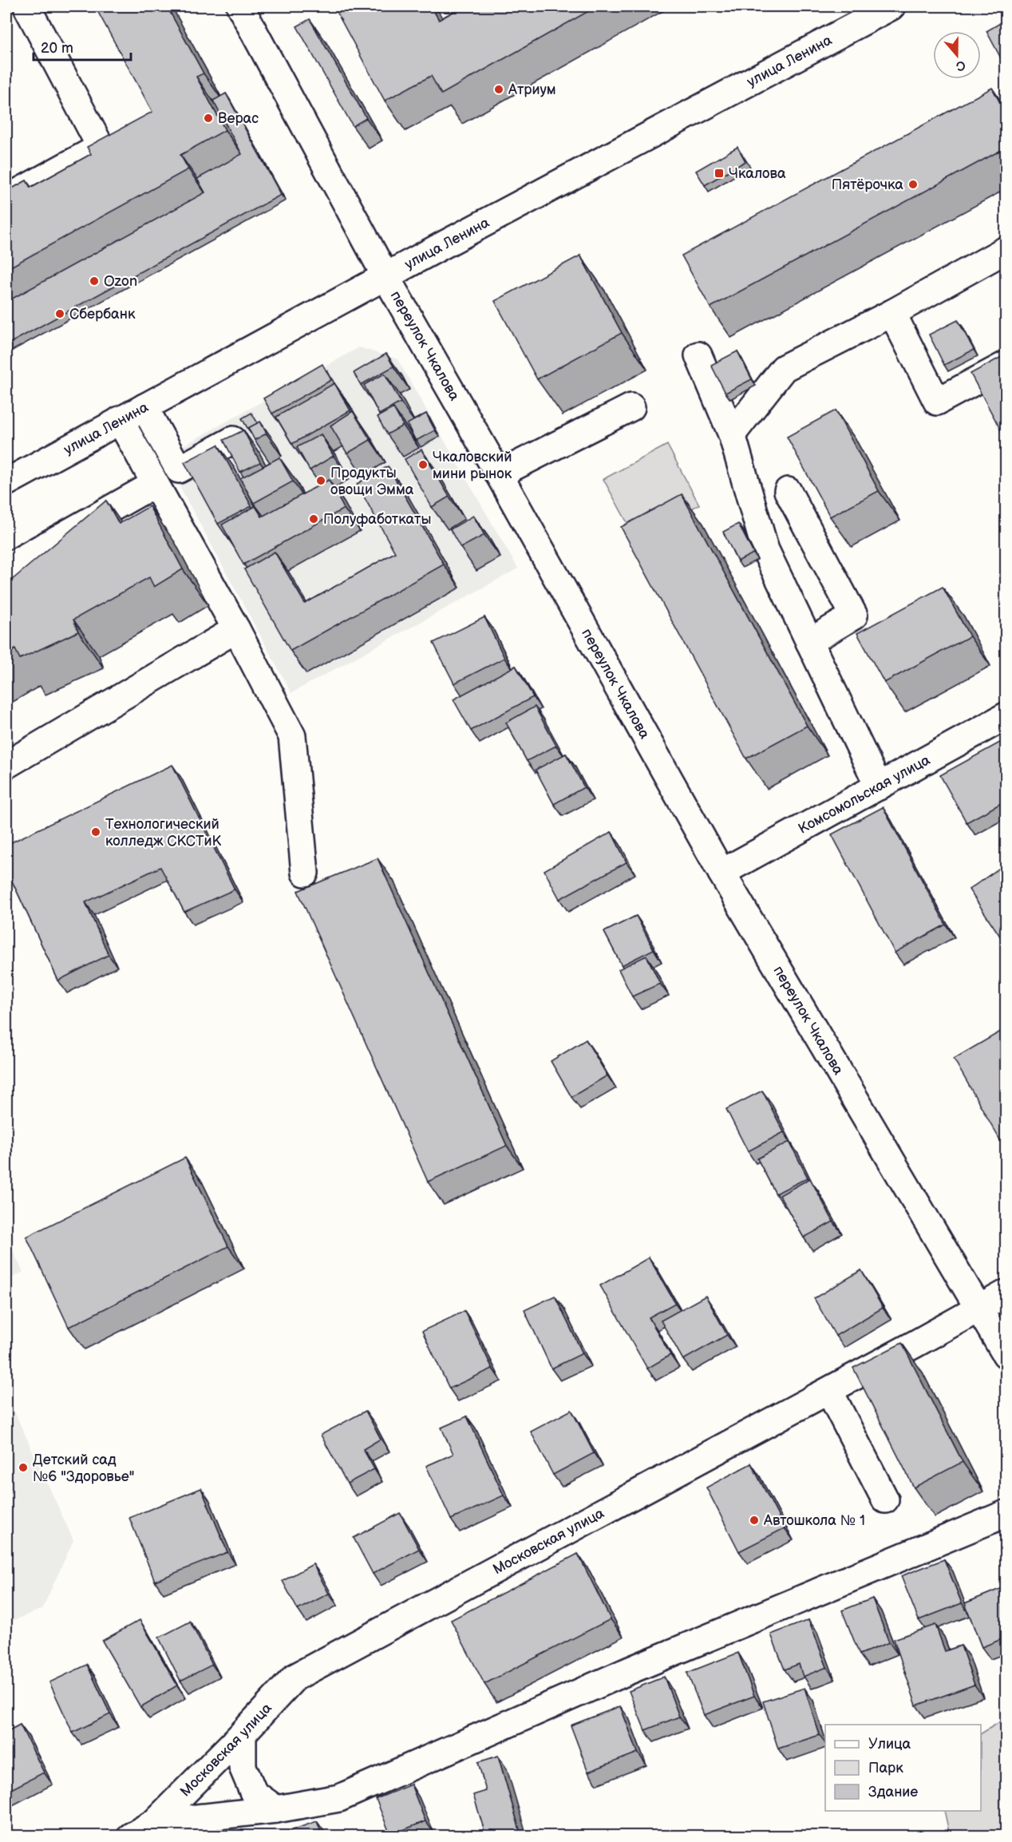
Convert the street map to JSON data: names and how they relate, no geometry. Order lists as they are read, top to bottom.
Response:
{
  "streets": {
    "street": [
      "улица Ленина",
      "переулок Чкалова",
      "Комсомольская улица",
      "Московская улица"
    ]
  },
  "crossings": [
    ["улица Ленина", "переулок Чкалова"],
    ["переулок Чкалова", "Комсомольская улица"],
    ["переулок Чкалова", "Московская улица"]
  ],
  "places": {
    "other": [
      "Атриум",
      "Верас",
      "Пятёрочка",
      "Ozon",
      "Сбербанк",
      "Чкаловский мини рынок",
      "Продукты овощи Эмма",
      "Полуфаботкаты",
      "Технологический колледж СКСТиК",
      "Детский сад №6 \"Здоровье\"",
      "Автошкола № 1"
    ],
    "transit": ["Чкалова"]
  },
  "legend": ["Улица", "Парк", "Здание"],
  "scale_bar": "20 m",
  "north": "bottom"
}
